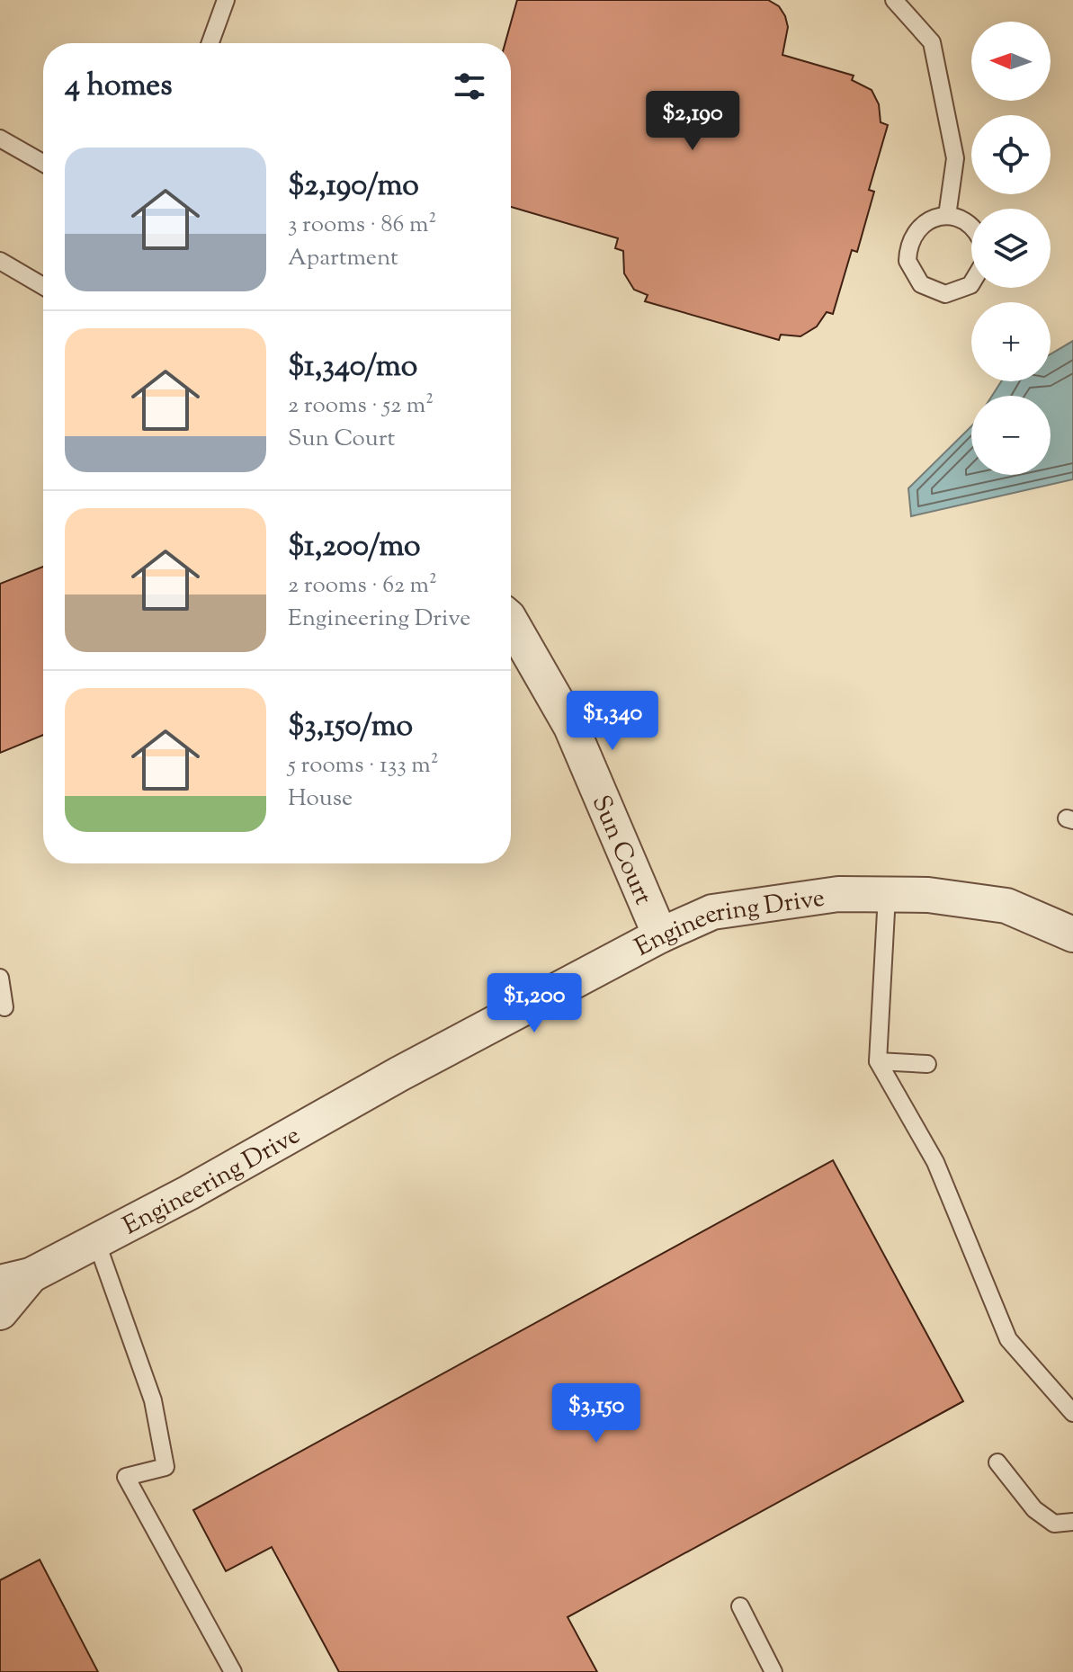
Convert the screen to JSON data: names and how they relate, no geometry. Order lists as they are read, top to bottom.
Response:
{
  "streets": {
    "street": ["Sun Court", "Engineering Drive"]
  },
  "crossings": [
    ["Sun Court", "Engineering Drive"]
  ],
  "north": "left",
  "page": {
    "map_buttons": ["+", "−"],
    "heading": "4 homes",
    "price": [
      "$2,190",
      "$1,340",
      "$1,200",
      "$3,150"
    ],
    "list": [
      {
        "name": "$2,190/mo",
        "note": "3 rooms · 86 m² · Apartment"
      },
      {
        "name": "$1,340/mo",
        "note": "2 rooms · 52 m² · Sun Court"
      },
      {
        "name": "$1,200/mo",
        "note": "2 rooms · 62 m² · Engineering Drive"
      },
      {
        "name": "$3,150/mo",
        "note": "5 rooms · 133 m² · House"
      }
    ]
  }
}
